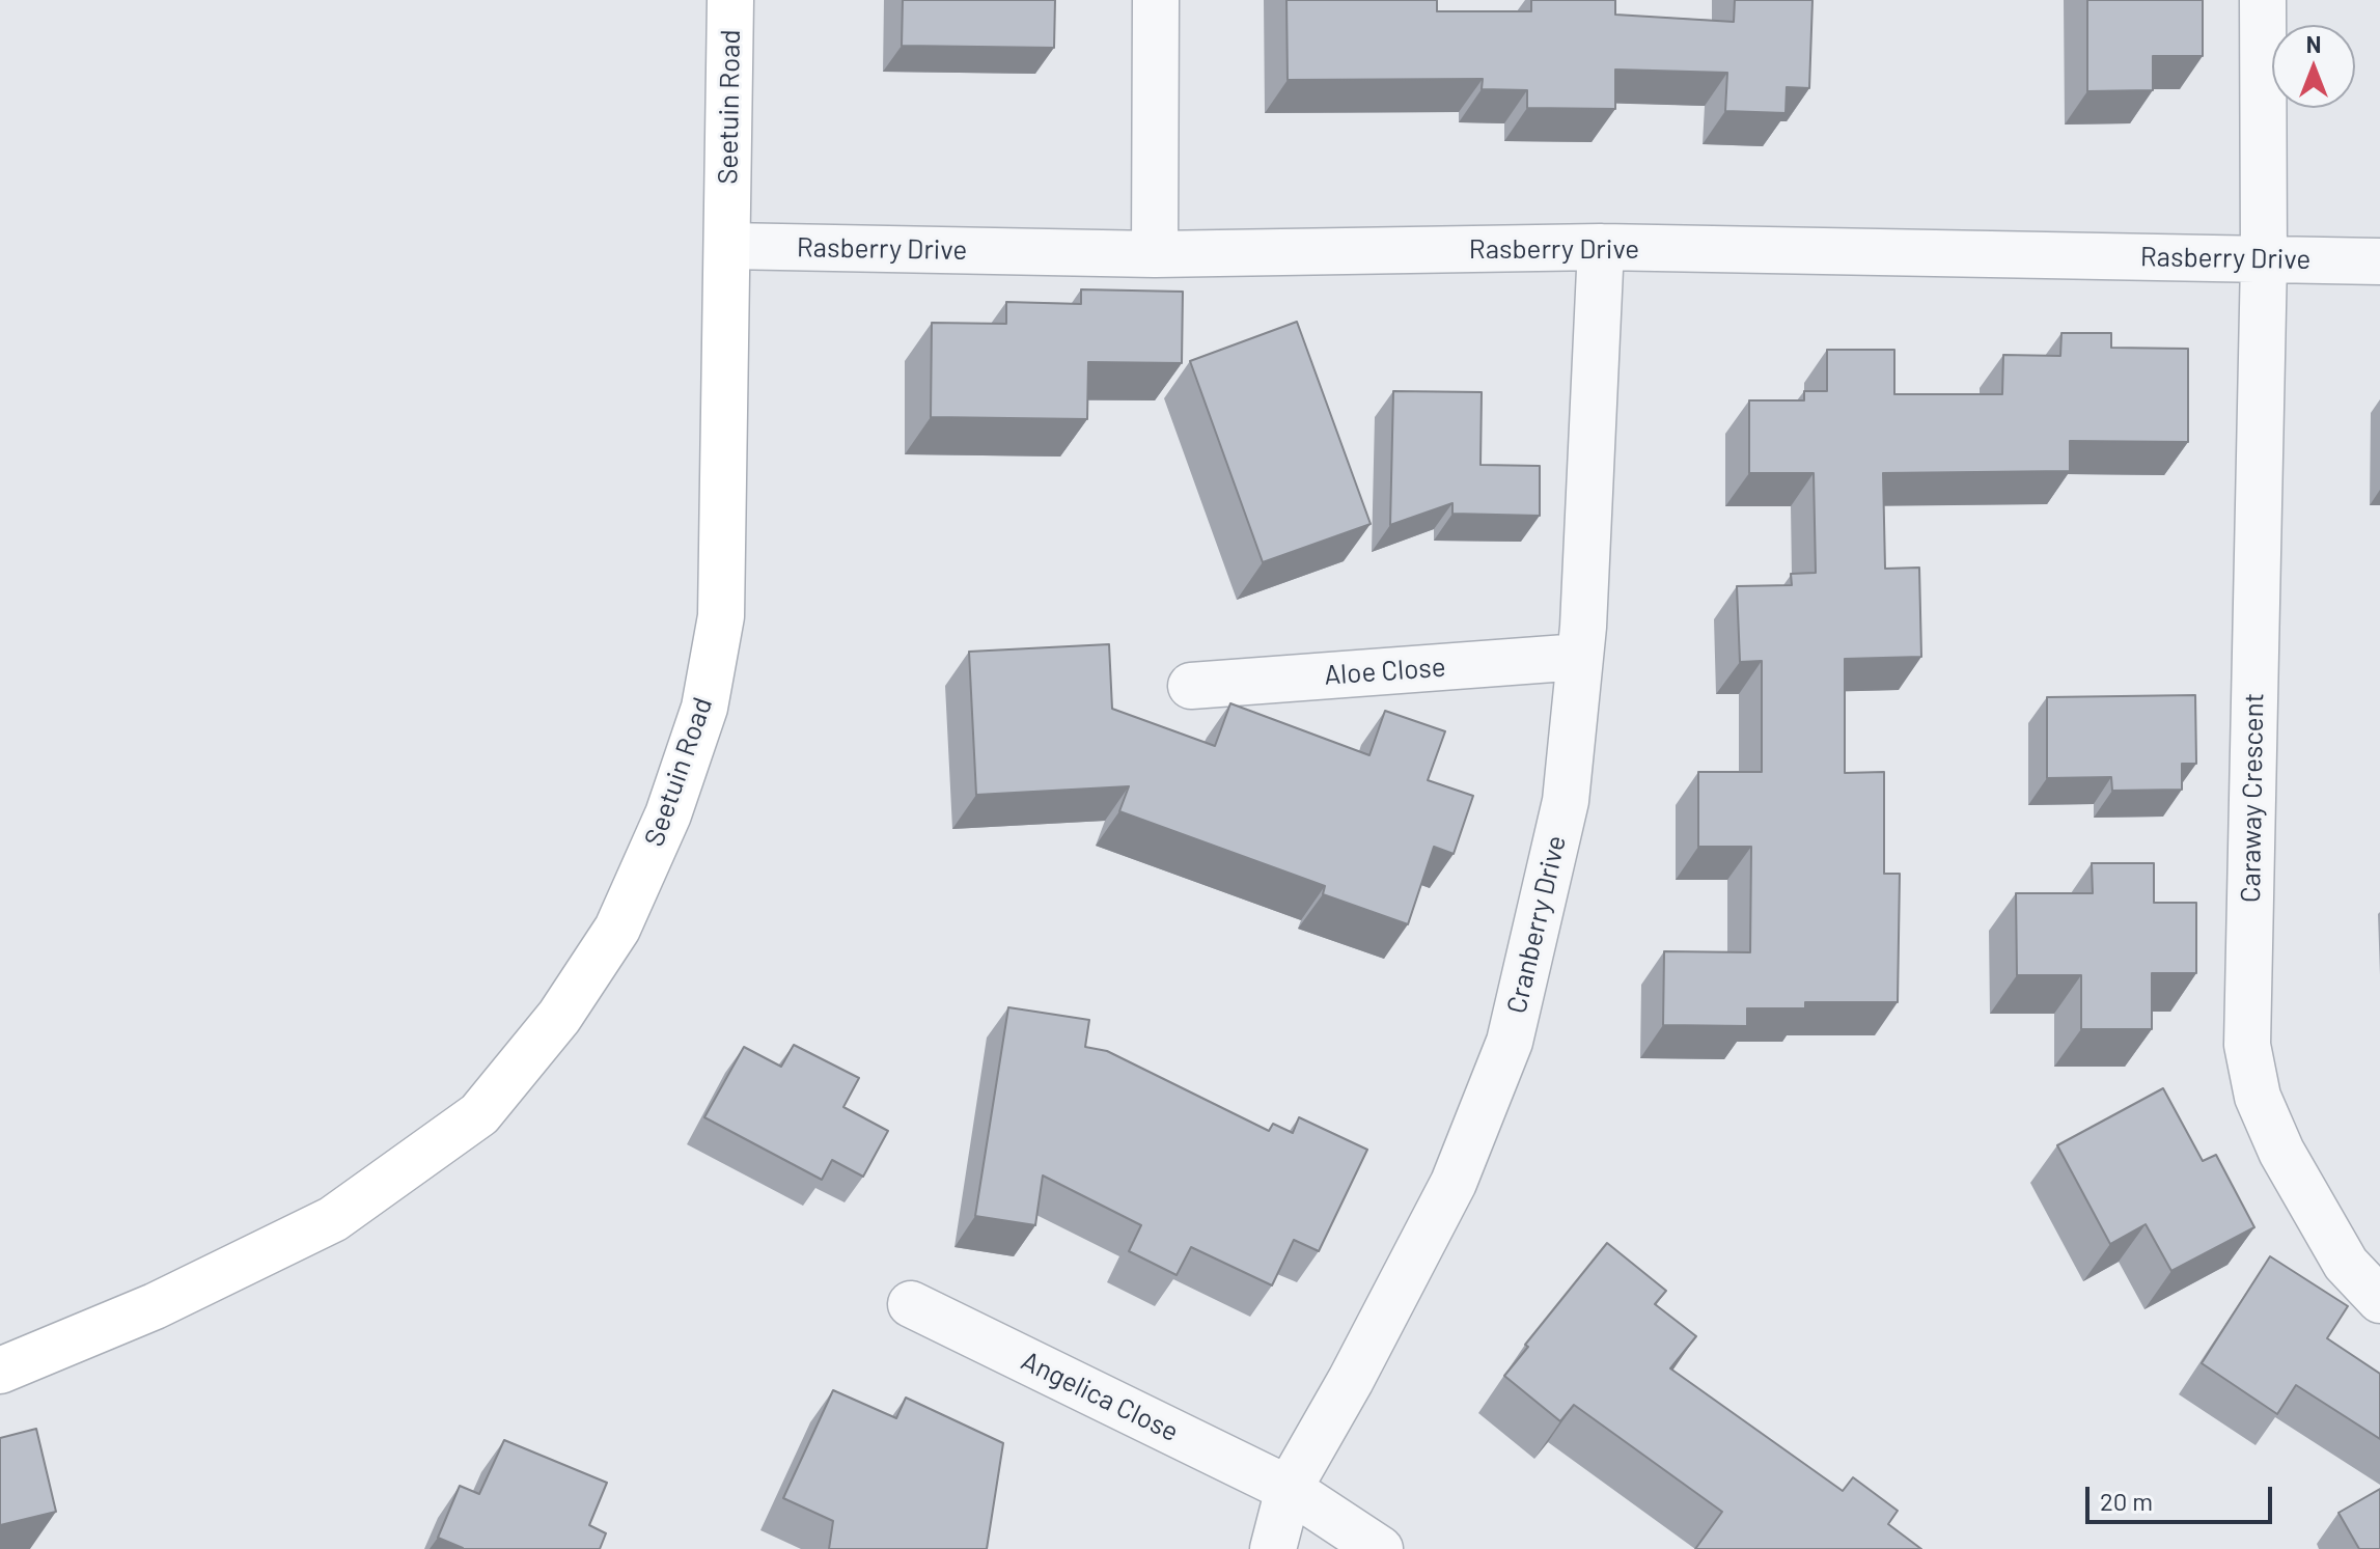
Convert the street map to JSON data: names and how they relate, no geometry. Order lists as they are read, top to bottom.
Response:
{
  "streets": {
    "street": [
      "Seetuin Road",
      "Rasberry Drive",
      "Aloe Close",
      "Caraway Crescent",
      "Cranberry Drive",
      "Angelica Close"
    ]
  },
  "crossings": [
    ["Seetuin Road", "Rasberry Drive"],
    ["Rasberry Drive", "Caraway Crescent"],
    ["Rasberry Drive", "Cranberry Drive"],
    ["Aloe Close", "Cranberry Drive"],
    ["Cranberry Drive", "Angelica Close"]
  ],
  "scale_bar": "20 m",
  "north": "top"
}
